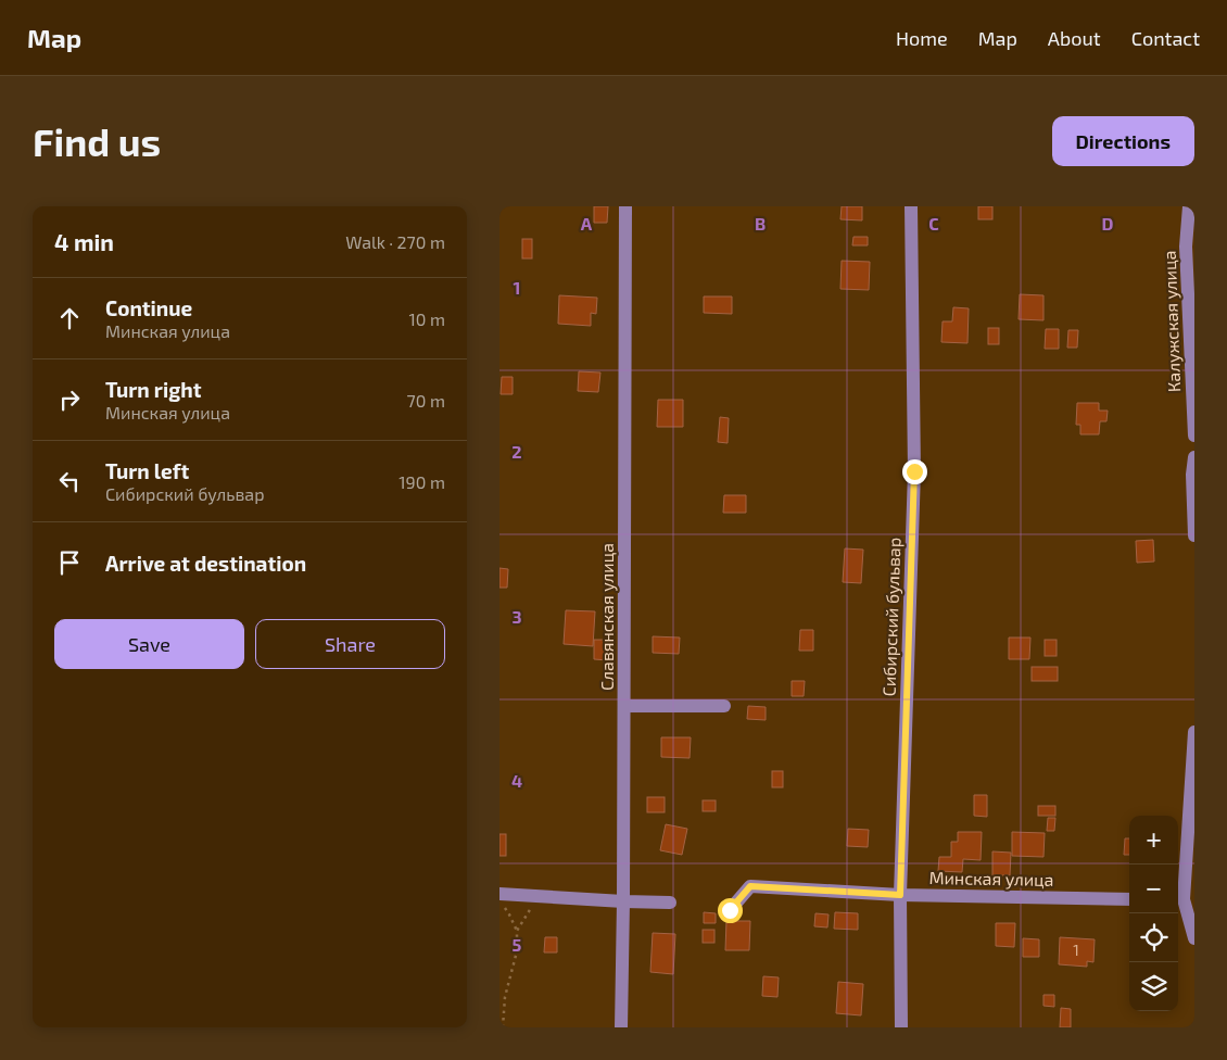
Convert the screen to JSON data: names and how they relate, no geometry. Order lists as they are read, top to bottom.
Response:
{
  "streets": {
    "street": [
      "Калужская улица",
      "Славянская улица",
      "Сибирский бульвар",
      "Минская улица"
    ]
  },
  "crossings": [
    ["Сибирский бульвар", "Минская улица"]
  ],
  "house_numbers": ["1"],
  "page": {
    "header": "Map",
    "nav": [
      "Home",
      "Map",
      "About",
      "Contact"
    ],
    "buttons": [
      "Directions",
      ["Save", "Share"]
    ],
    "title": "Find us",
    "heading": ["4 min", "Walk · 270 m"],
    "list": [
      ["Continue", "Минская улица", "10 m"],
      ["Turn right", "Минская улица", "70 m"],
      ["Turn left", "Сибирский бульвар", "190 m"],
      "Arrive at destination"
    ],
    "map_buttons": ["+", "−"]
  },
  "grid": {
    "columns": [
      "A",
      "B",
      "C",
      "D"
    ],
    "rows": [
      "1",
      "2",
      "3",
      "4",
      "5"
    ]
  }
}
